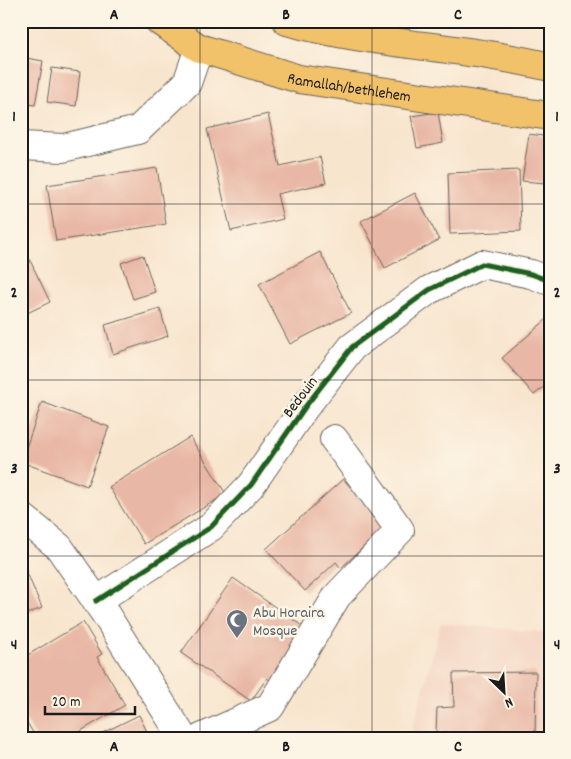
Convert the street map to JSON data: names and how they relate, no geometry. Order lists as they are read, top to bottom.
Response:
{
  "streets": {
    "main road": ["Ramallah/bethlehem"],
    "street": ["Bedouin"]
  },
  "places": {
    "mosque": ["Abu Horaira Mosque"]
  },
  "scale_bar": "20 m",
  "north": "bottom right",
  "grid": {
    "columns": ["A", "B", "C"],
    "rows": [
      "1",
      "2",
      "3",
      "4"
    ]
  }
}
